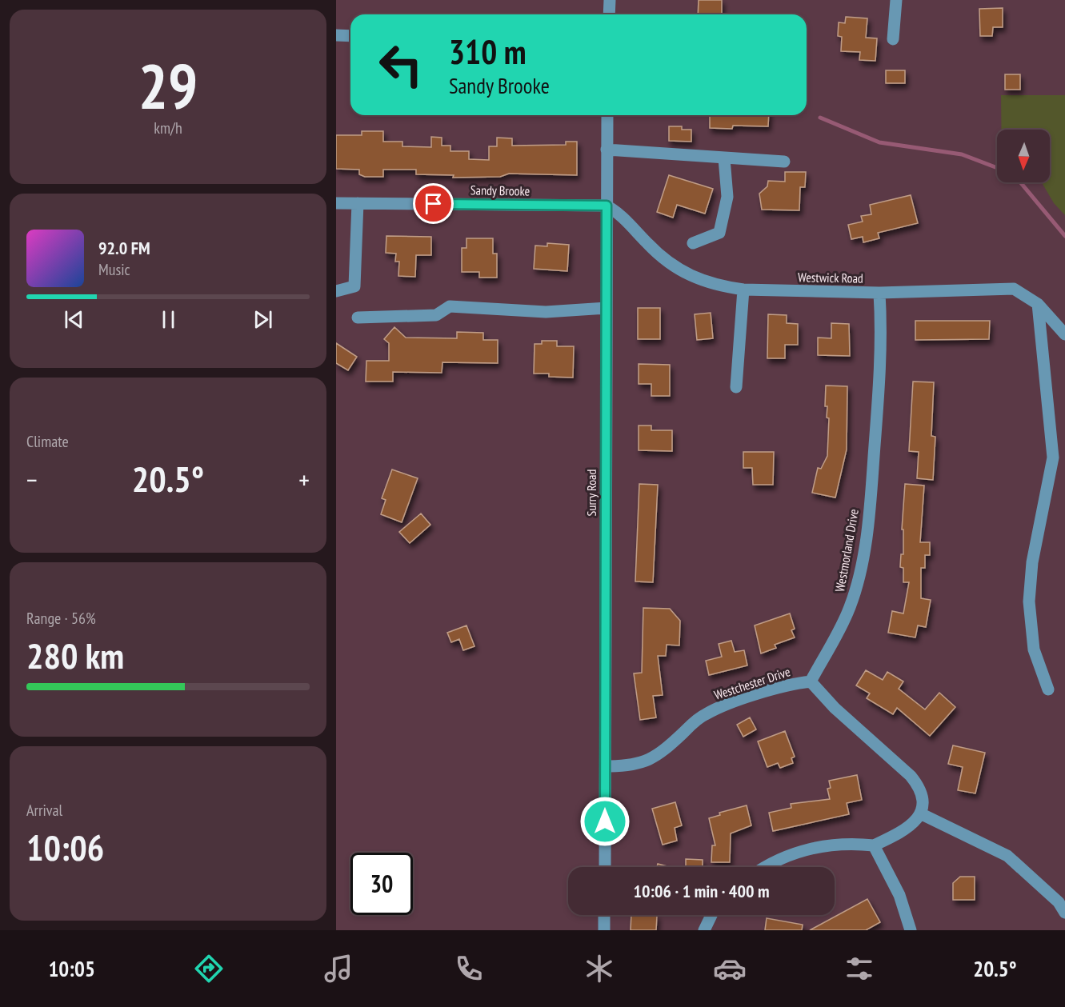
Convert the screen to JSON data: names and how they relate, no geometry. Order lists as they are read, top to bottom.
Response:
{
  "streets": {
    "street": [
      "Sandy Brooke",
      "Westwick Road",
      "Surry Road",
      "Westmorland Drive",
      "Westchester Drive"
    ]
  },
  "crossings": [
    ["Sandy Brooke", "Westwick Road"],
    ["Sandy Brooke", "Surry Road"],
    ["Westwick Road", "Surry Road"],
    ["Westwick Road", "Westmorland Drive"],
    ["Surry Road", "Westchester Drive"],
    ["Westmorland Drive", "Westchester Drive"]
  ],
  "north": "bottom",
  "page": {
    "tile": [
      ["29", "km/h"],
      "Climate",
      ["Range · 56%", "280 km"],
      ["Arrival", "10:06"]
    ],
    "turn": ["310 m", "Sandy Brooke"],
    "song": ["92.0 FM", "Music"],
    "heat": ["−", "20.5°", "+"],
    "limit": "30",
    "trip": "10:06 · 1 min · 400 m",
    "tabs": ["10:05", "20.5°"]
  }
}
